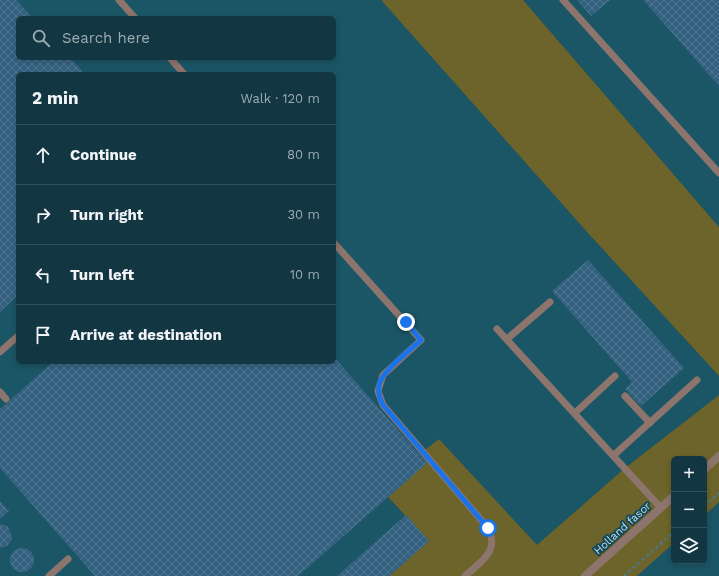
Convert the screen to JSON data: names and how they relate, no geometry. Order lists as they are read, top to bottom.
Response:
{
  "streets": {
    "street": ["Holland fasor"]
  },
  "page": {
    "search": "Search here",
    "heading": ["2 min", "Walk · 120 m"],
    "list": [
      ["Continue", "80 m"],
      ["Turn right", "30 m"],
      ["Turn left", "10 m"],
      "Arrive at destination"
    ],
    "map_buttons": ["+", "−"]
  }
}
